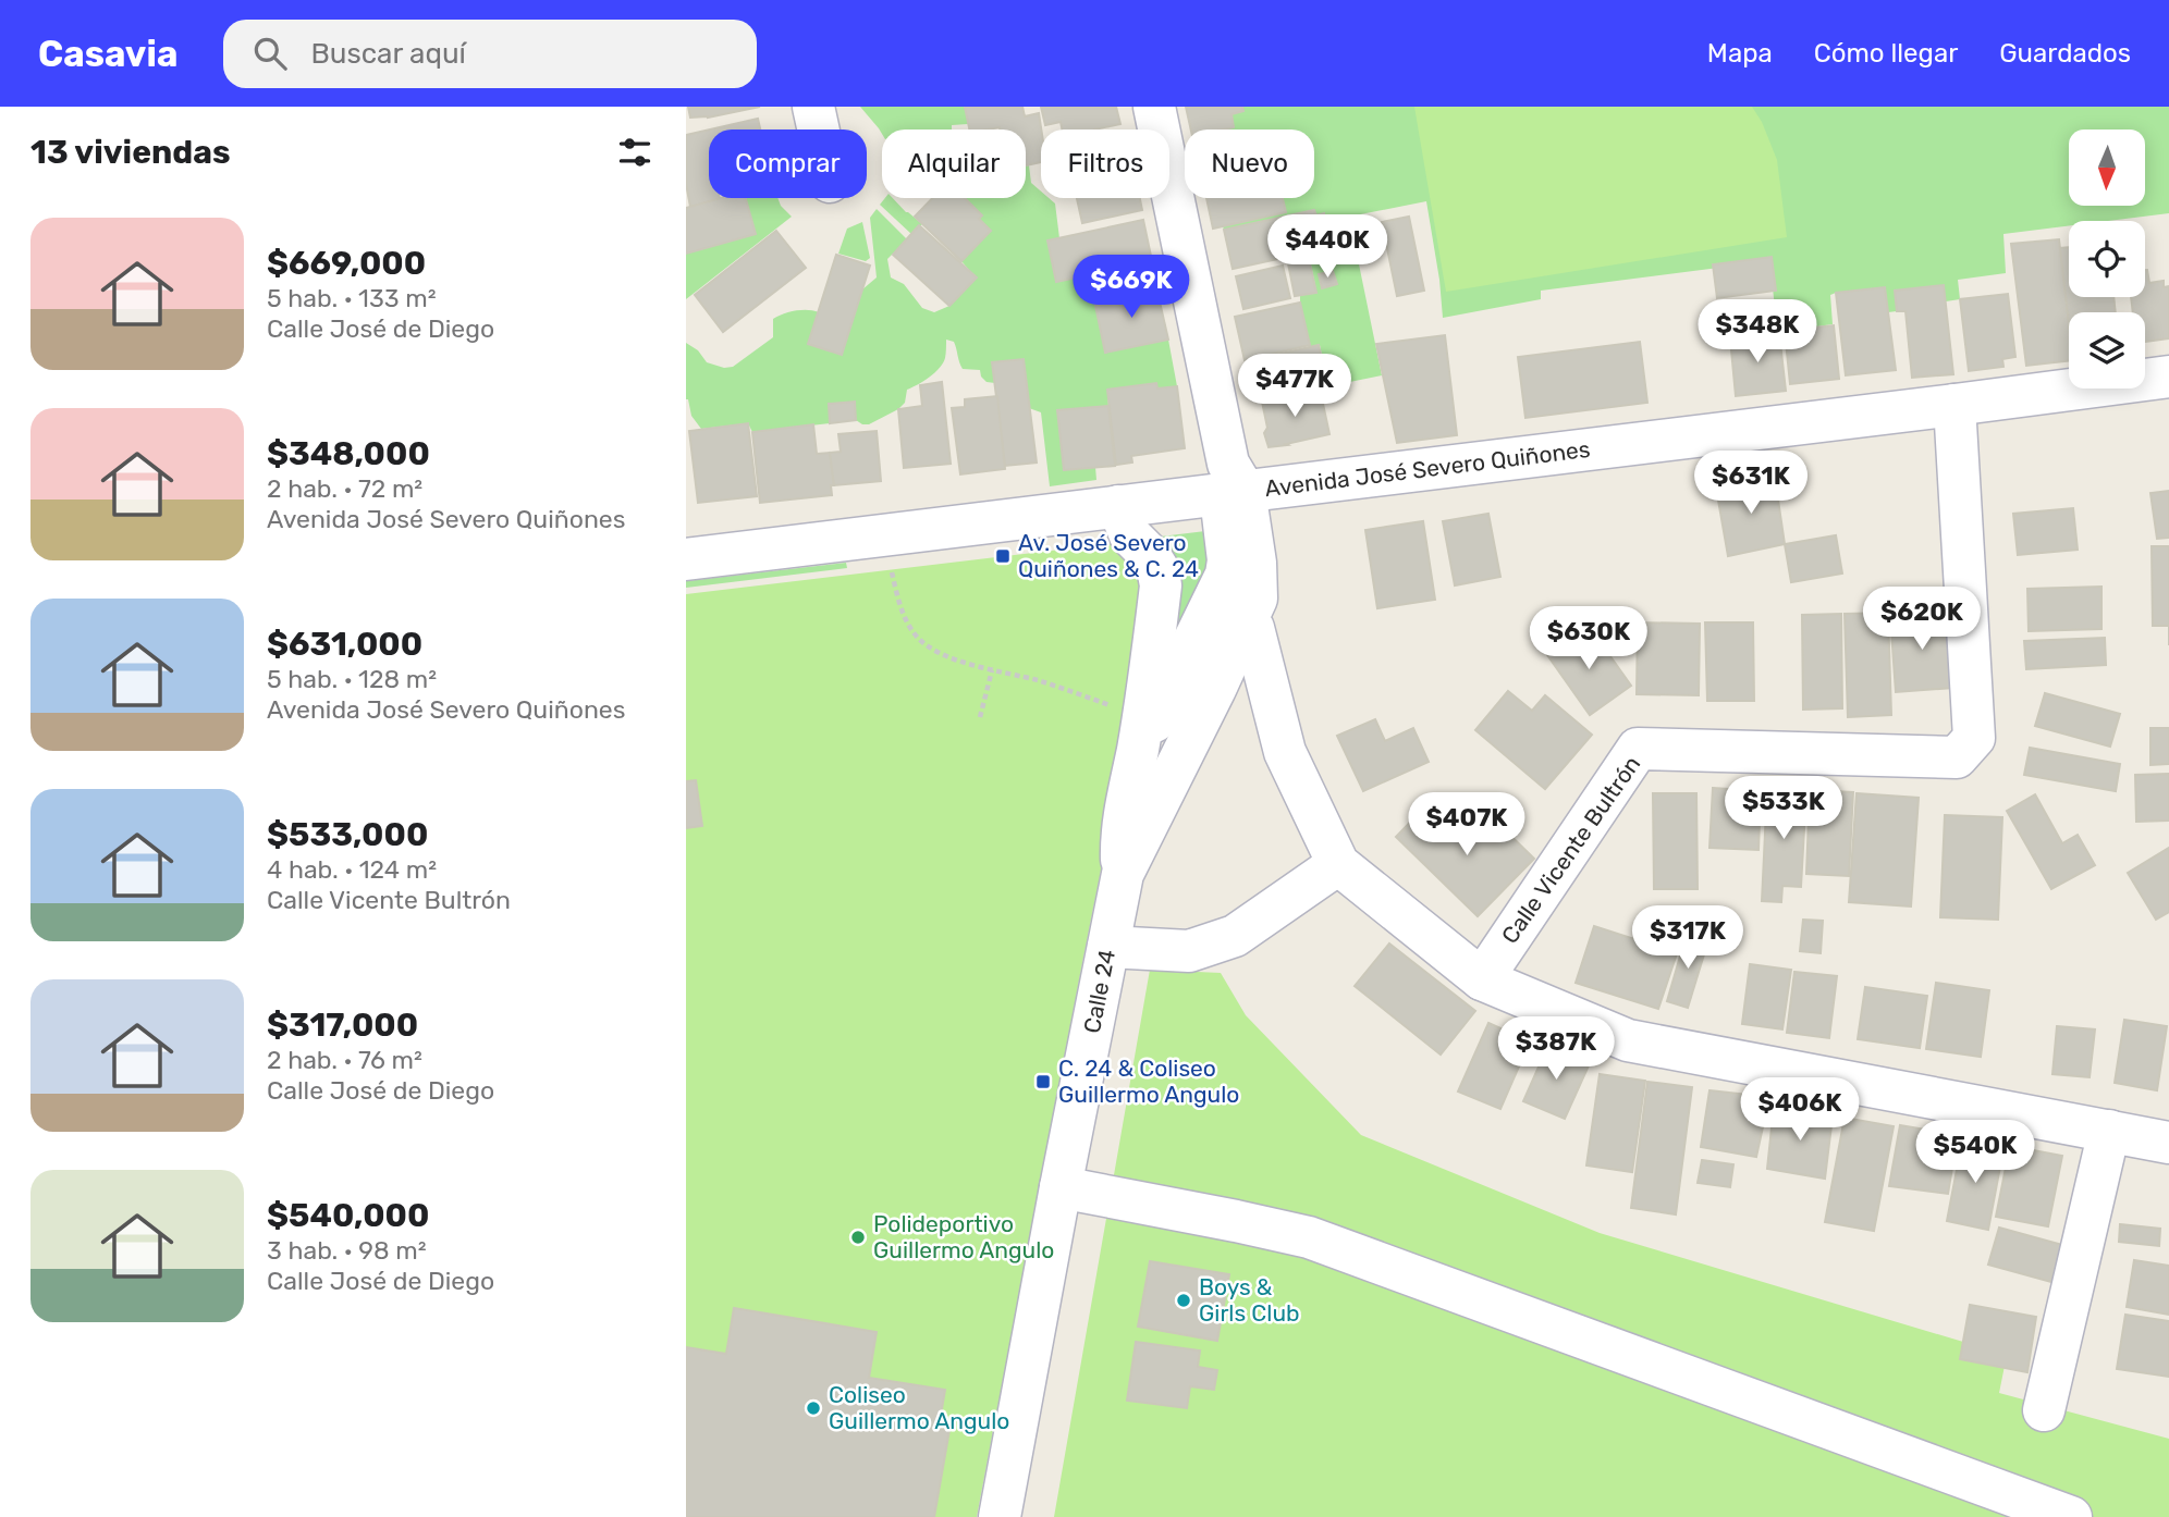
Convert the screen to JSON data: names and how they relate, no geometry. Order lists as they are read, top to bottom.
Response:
{
  "streets": {
    "street": ["Avenida José Severo Quiñones", "Calle Vicente Bultrón", "Calle 24"]
  },
  "crossings": [
    ["Avenida José Severo Quiñones", "Calle Vicente Bultrón"],
    ["Avenida José Severo Quiñones", "Calle 24"]
  ],
  "places": {
    "transit": ["Av. José Severo Quiñones & C. 24", "C. 24 & Coliseo Guillermo Angulo"],
    "other": ["Polideportivo Guillermo Angulo", "Boys & Girls Club", "Coliseo Guillermo Angulo"]
  },
  "north": "bottom",
  "page": {
    "header": "Casavia",
    "search": "Buscar aquí",
    "nav": ["Mapa", "Cómo llegar", "Guardados"],
    "heading": "13 viviendas",
    "chip": [
      "Comprar",
      "Alquilar",
      "Filtros",
      "Nuevo"
    ],
    "list": [
      {
        "name": "$669,000",
        "note": "5 hab. · 133 m² · Calle José de Diego"
      },
      {
        "name": "$348,000",
        "note": "2 hab. · 72 m² · Avenida José Severo Quiñones"
      },
      {
        "name": "$631,000",
        "note": "5 hab. · 128 m² · Avenida José Severo Quiñones"
      },
      {
        "name": "$533,000",
        "note": "4 hab. · 124 m² · Calle Vicente Bultrón"
      },
      {
        "name": "$317,000",
        "note": "2 hab. · 76 m² · Calle José de Diego"
      },
      {
        "name": "$540,000",
        "note": "3 hab. · 98 m² · Calle José de Diego"
      }
    ],
    "price": [
      "$440K",
      "$669K",
      "$348K",
      "$477K",
      "$631K",
      "$620K",
      "$630K",
      "$533K",
      "$407K",
      "$317K",
      "$387K",
      "$406K",
      "$540K"
    ]
  }
}
